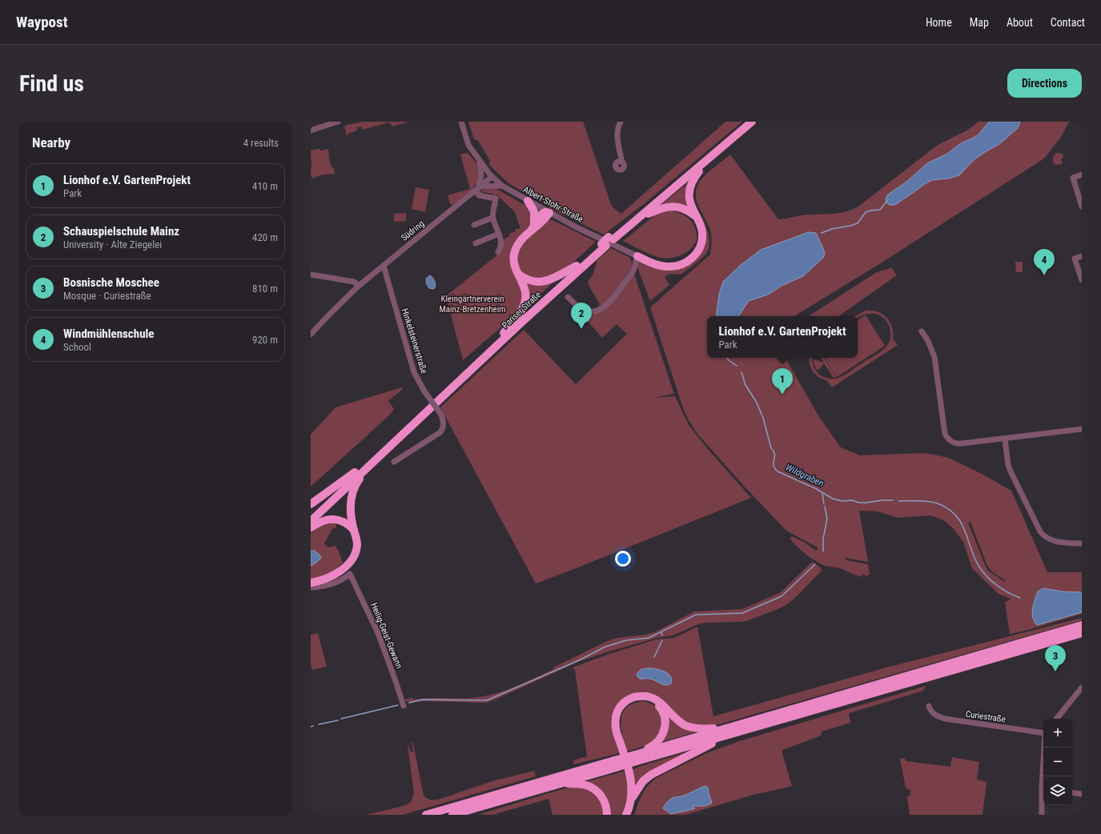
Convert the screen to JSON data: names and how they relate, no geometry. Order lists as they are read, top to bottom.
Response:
{
  "streets": {
    "highway": ["Pariser Straße"],
    "street": [
      "Albert-Stohr-Straße",
      "Südring",
      "Hinkelsteinerstraße",
      "Heilig-Geist-Gewann",
      "Curiestraße"
    ]
  },
  "crossings": [
    ["Albert-Stohr-Straße", "Südring"],
    ["Südring", "Hinkelsteinerstraße"]
  ],
  "water": ["Wildgraben"],
  "parks": ["Kleingärtnerverein Mainz-Bretzenheim"],
  "page": {
    "header": "Waypost",
    "nav": [
      "Home",
      "Map",
      "About",
      "Contact"
    ],
    "buttons": "Directions",
    "title": "Find us",
    "heading": ["Nearby", "4 results"],
    "list": [
      {
        "mark": "1",
        "name": "Lionhof e.V. GartenProjekt",
        "note": "Park",
        "value": "410 m"
      },
      {
        "mark": "2",
        "name": "Schauspielschule Mainz",
        "note": "University · Alte Ziegelei",
        "value": "420 m"
      },
      {
        "mark": "3",
        "name": "Bosnische Moschee",
        "note": "Mosque · Curiestraße",
        "value": "810 m"
      },
      {
        "mark": "4",
        "name": "Windmühlenschule",
        "note": "School",
        "value": "920 m"
      }
    ],
    "pins": [
      "4",
      "2",
      "1",
      "3"
    ],
    "popup": ["Lionhof e.V. GartenProjekt", "Park"],
    "map_buttons": ["+", "−"]
  }
}
